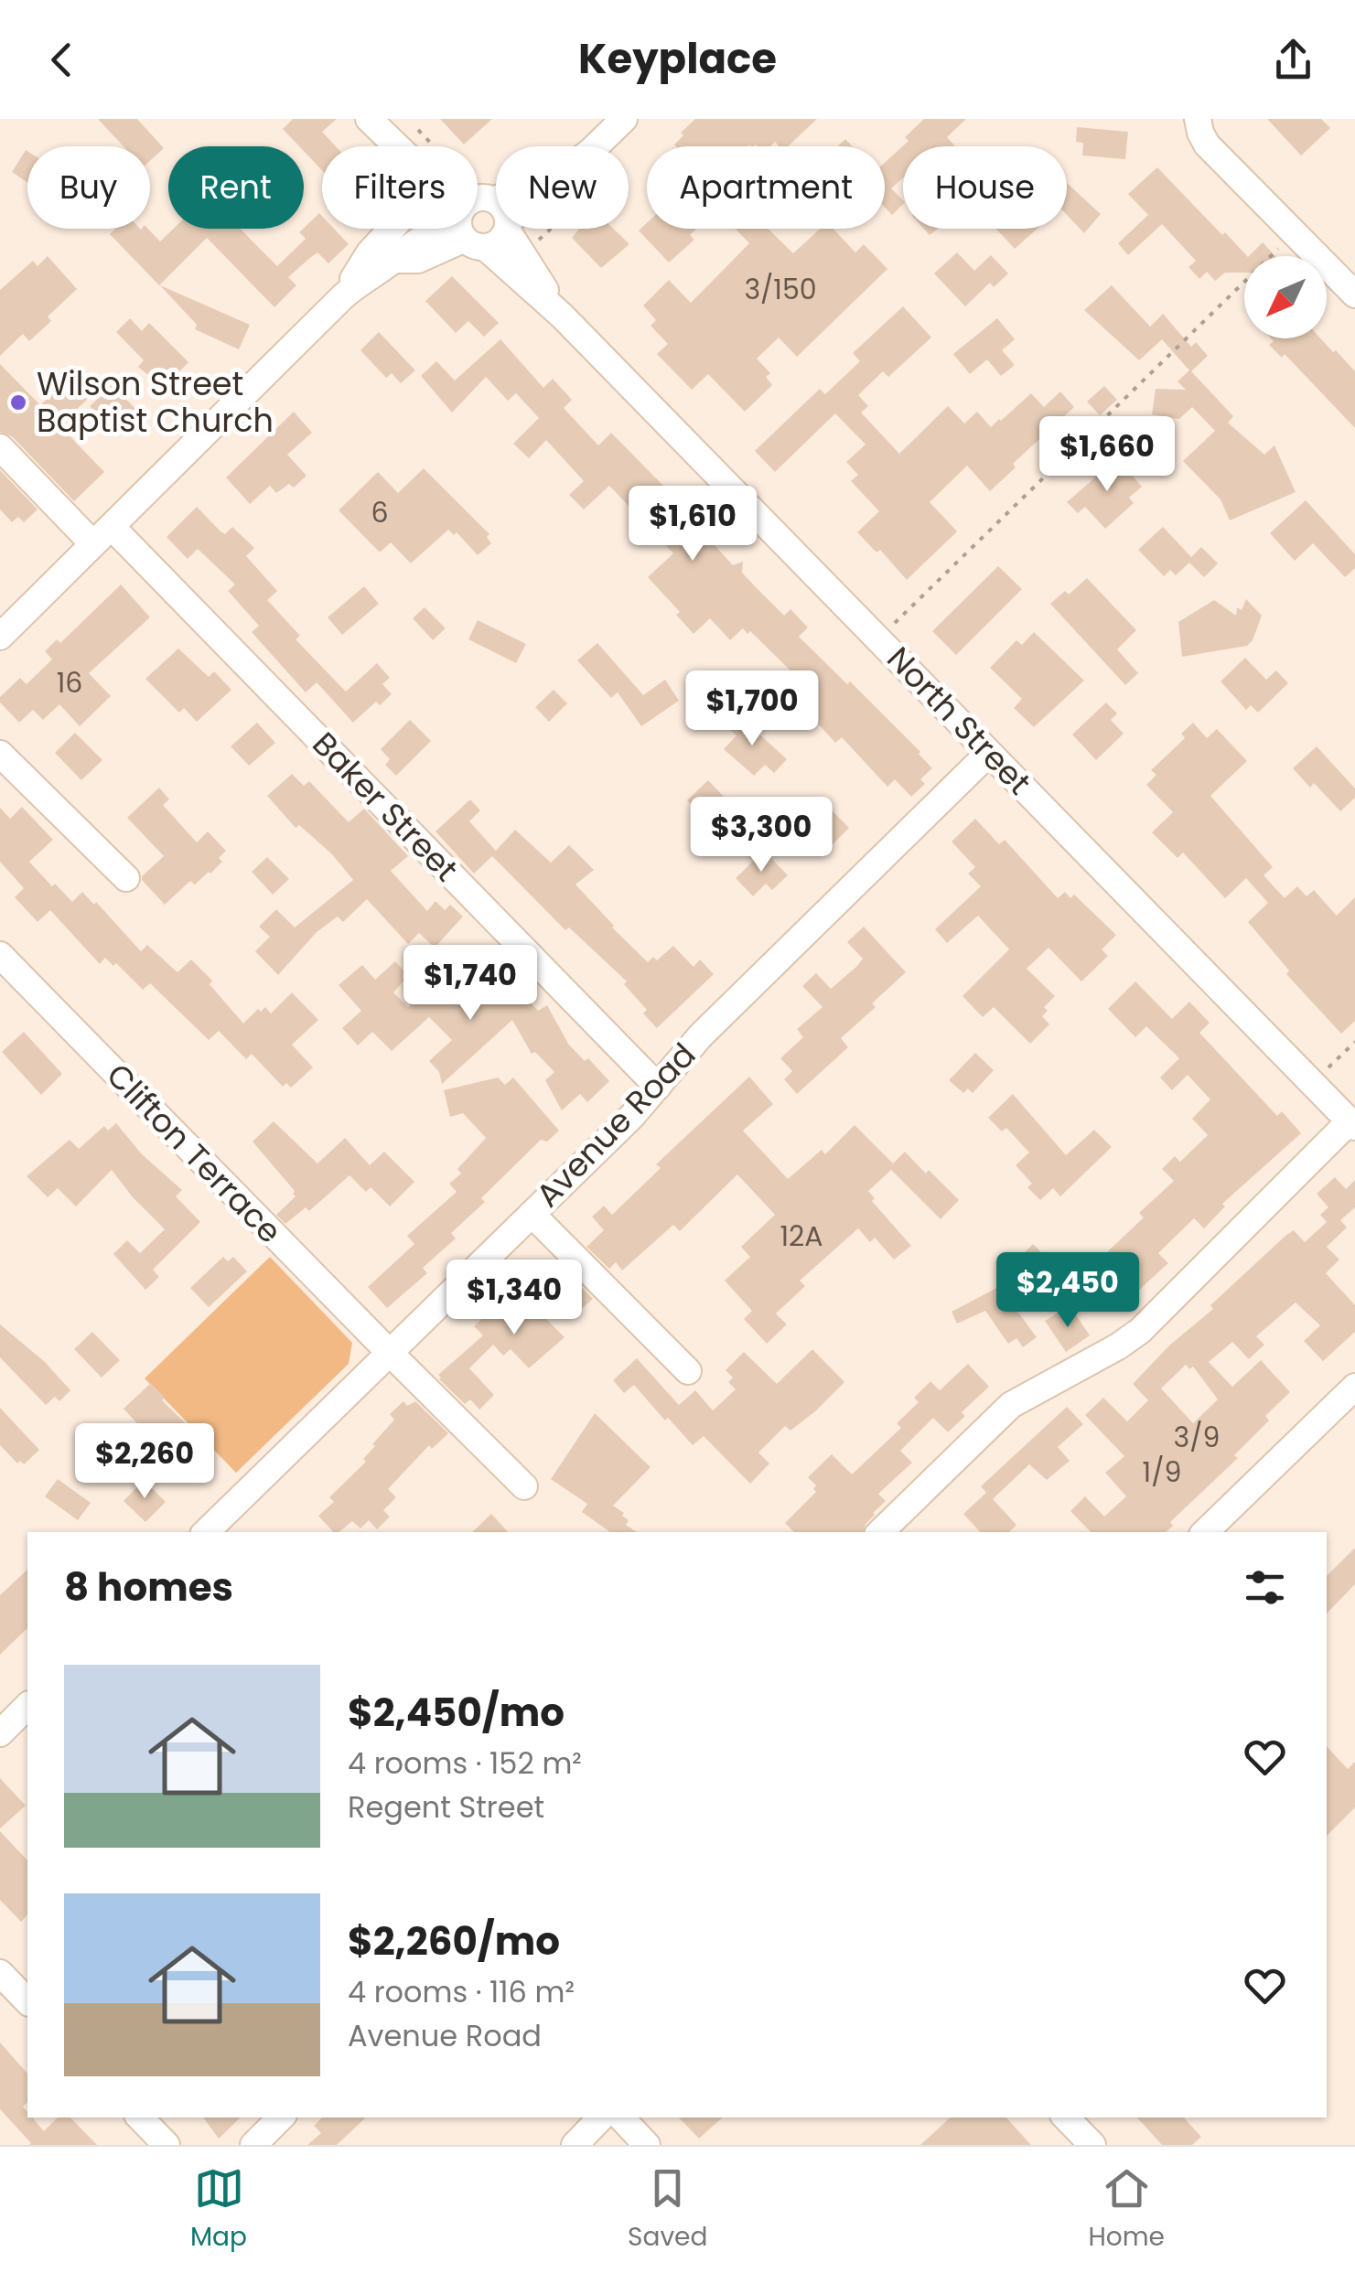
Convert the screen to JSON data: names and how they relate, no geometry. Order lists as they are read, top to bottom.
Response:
{
  "streets": {
    "street": [
      "North Street",
      "Baker Street",
      "Avenue Road",
      "Clifton Terrace"
    ]
  },
  "crossings": [
    ["North Street", "Avenue Road"],
    ["Baker Street", "Avenue Road"],
    ["Avenue Road", "Clifton Terrace"]
  ],
  "places": ["Wilson Street Baptist Church"],
  "house_numbers": [
    "3/150",
    "6",
    "16",
    "12A",
    "3/9",
    "1/9"
  ],
  "north": "bottom left",
  "page": {
    "header": "Keyplace",
    "chip": [
      "Buy",
      "Rent",
      "Filters",
      "New",
      "Apartment",
      "House"
    ],
    "price": [
      "$1,660",
      "$1,610",
      "$1,700",
      "$3,300",
      "$1,740",
      "$2,450",
      "$1,340",
      "$2,260"
    ],
    "heading": "8 homes",
    "list": [
      {
        "name": "$2,450/mo",
        "note": "4 rooms · 152 m² · Regent Street"
      },
      {
        "name": "$2,260/mo",
        "note": "4 rooms · 116 m² · Avenue Road"
      }
    ],
    "tabs": ["Map", "Saved", "Home"]
  }
}
